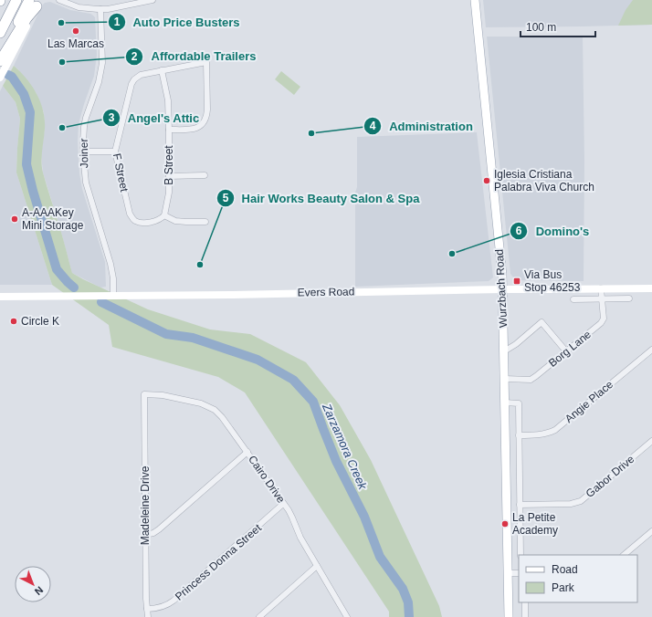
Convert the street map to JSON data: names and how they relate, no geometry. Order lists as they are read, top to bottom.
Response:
{
  "streets": {
    "main road": ["Wurzbach Road", "Evers Road"],
    "street": [
      "Joiner",
      "B Street",
      "F Street",
      "Borg Lane",
      "Angie Place",
      "Gabor Drive",
      "Cairo Drive",
      "Madeleine Drive",
      "Princess Donna Street"
    ]
  },
  "crossings": [
    ["Joiner", "Evers Road"],
    ["B Street", "F Street"],
    ["Wurzbach Road", "Evers Road"],
    ["Wurzbach Road", "Borg Lane"],
    ["Evers Road", "Borg Lane"],
    ["Cairo Drive", "Madeleine Drive"],
    ["Cairo Drive", "Princess Donna Street"],
    ["Madeleine Drive", "Princess Donna Street"]
  ],
  "water": ["Zarzamora Creek"],
  "places": {
    "other": [
      "Auto Price Busters",
      "Las Marcas",
      "Affordable Trailers",
      "Angel's Attic",
      "Administration",
      "Iglesia Cristiana Palabra Viva Church",
      "A-AAAKey Mini Storage",
      "Domino's",
      "Hair Works Beauty Salon & Spa",
      "Circle K",
      "La Petite Academy"
    ],
    "transit": ["Via Bus Stop 46253"]
  },
  "legend": ["Road", "Park"],
  "scale_bar": "100 m",
  "north": "bottom right"
}
